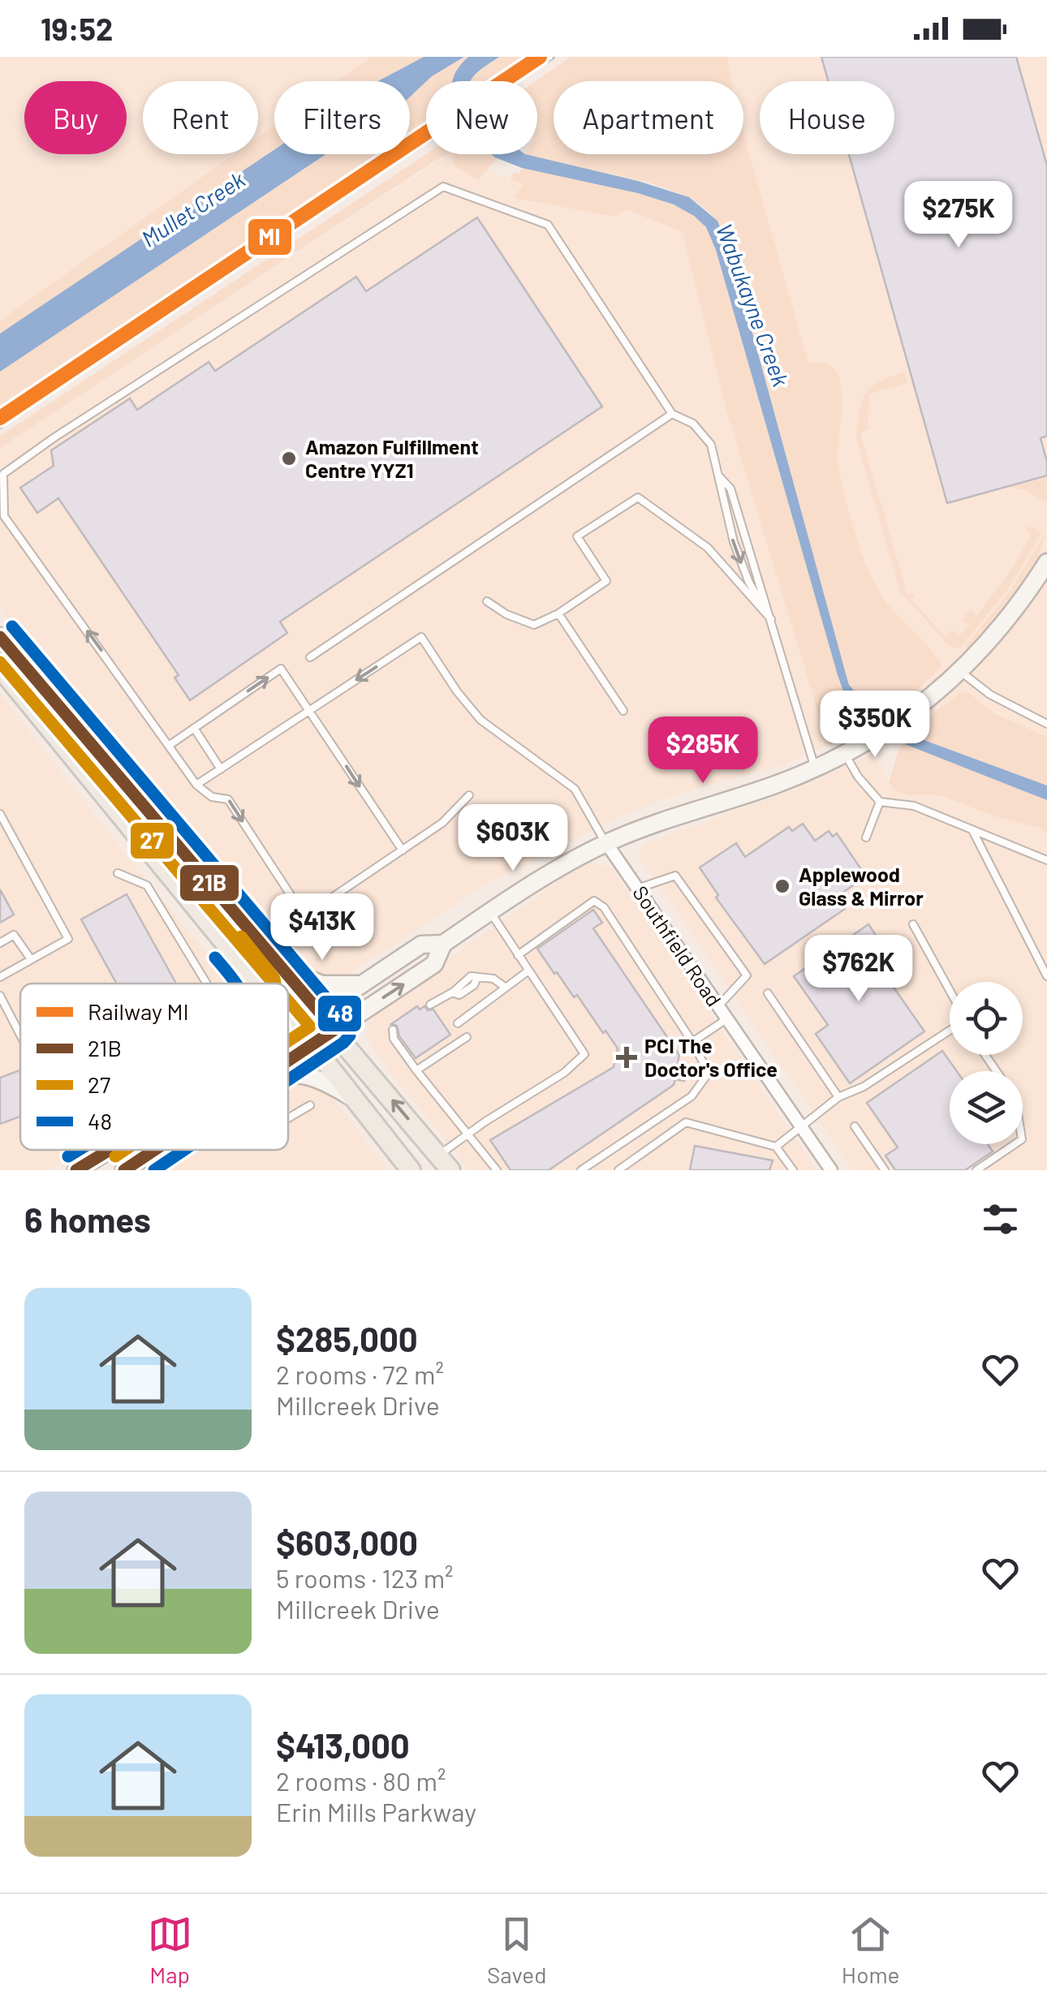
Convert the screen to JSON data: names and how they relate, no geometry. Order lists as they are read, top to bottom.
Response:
{
  "streets": {
    "street": ["Southfield Road"]
  },
  "water": ["Mullet Creek", "Wabukayne Creek"],
  "places": {
    "other": ["Amazon Fulfillment Centre YYZ1", "Applewood Glass & Mirror"],
    "health": ["PCI The Doctor's Office"]
  },
  "lines": [
    "rail line MI",
    "transit line 48",
    "transit line 21B",
    "transit line 27"
  ],
  "legend": [
    "Railway MI",
    "21B",
    "27",
    "48"
  ],
  "page": {
    "status": "19:52",
    "chip": [
      "Buy",
      "Rent",
      "Filters",
      "New",
      "Apartment",
      "House"
    ],
    "price": [
      "$275K",
      "$350K",
      "$285K",
      "$603K",
      "$413K",
      "$762K"
    ],
    "heading": "6 homes",
    "list": [
      {
        "name": "$285,000",
        "note": "2 rooms · 72 m² · Millcreek Drive"
      },
      {
        "name": "$603,000",
        "note": "5 rooms · 123 m² · Millcreek Drive"
      },
      {
        "name": "$413,000",
        "note": "2 rooms · 80 m² · Erin Mills Parkway"
      }
    ],
    "tabs": ["Map", "Saved", "Home"]
  }
}
